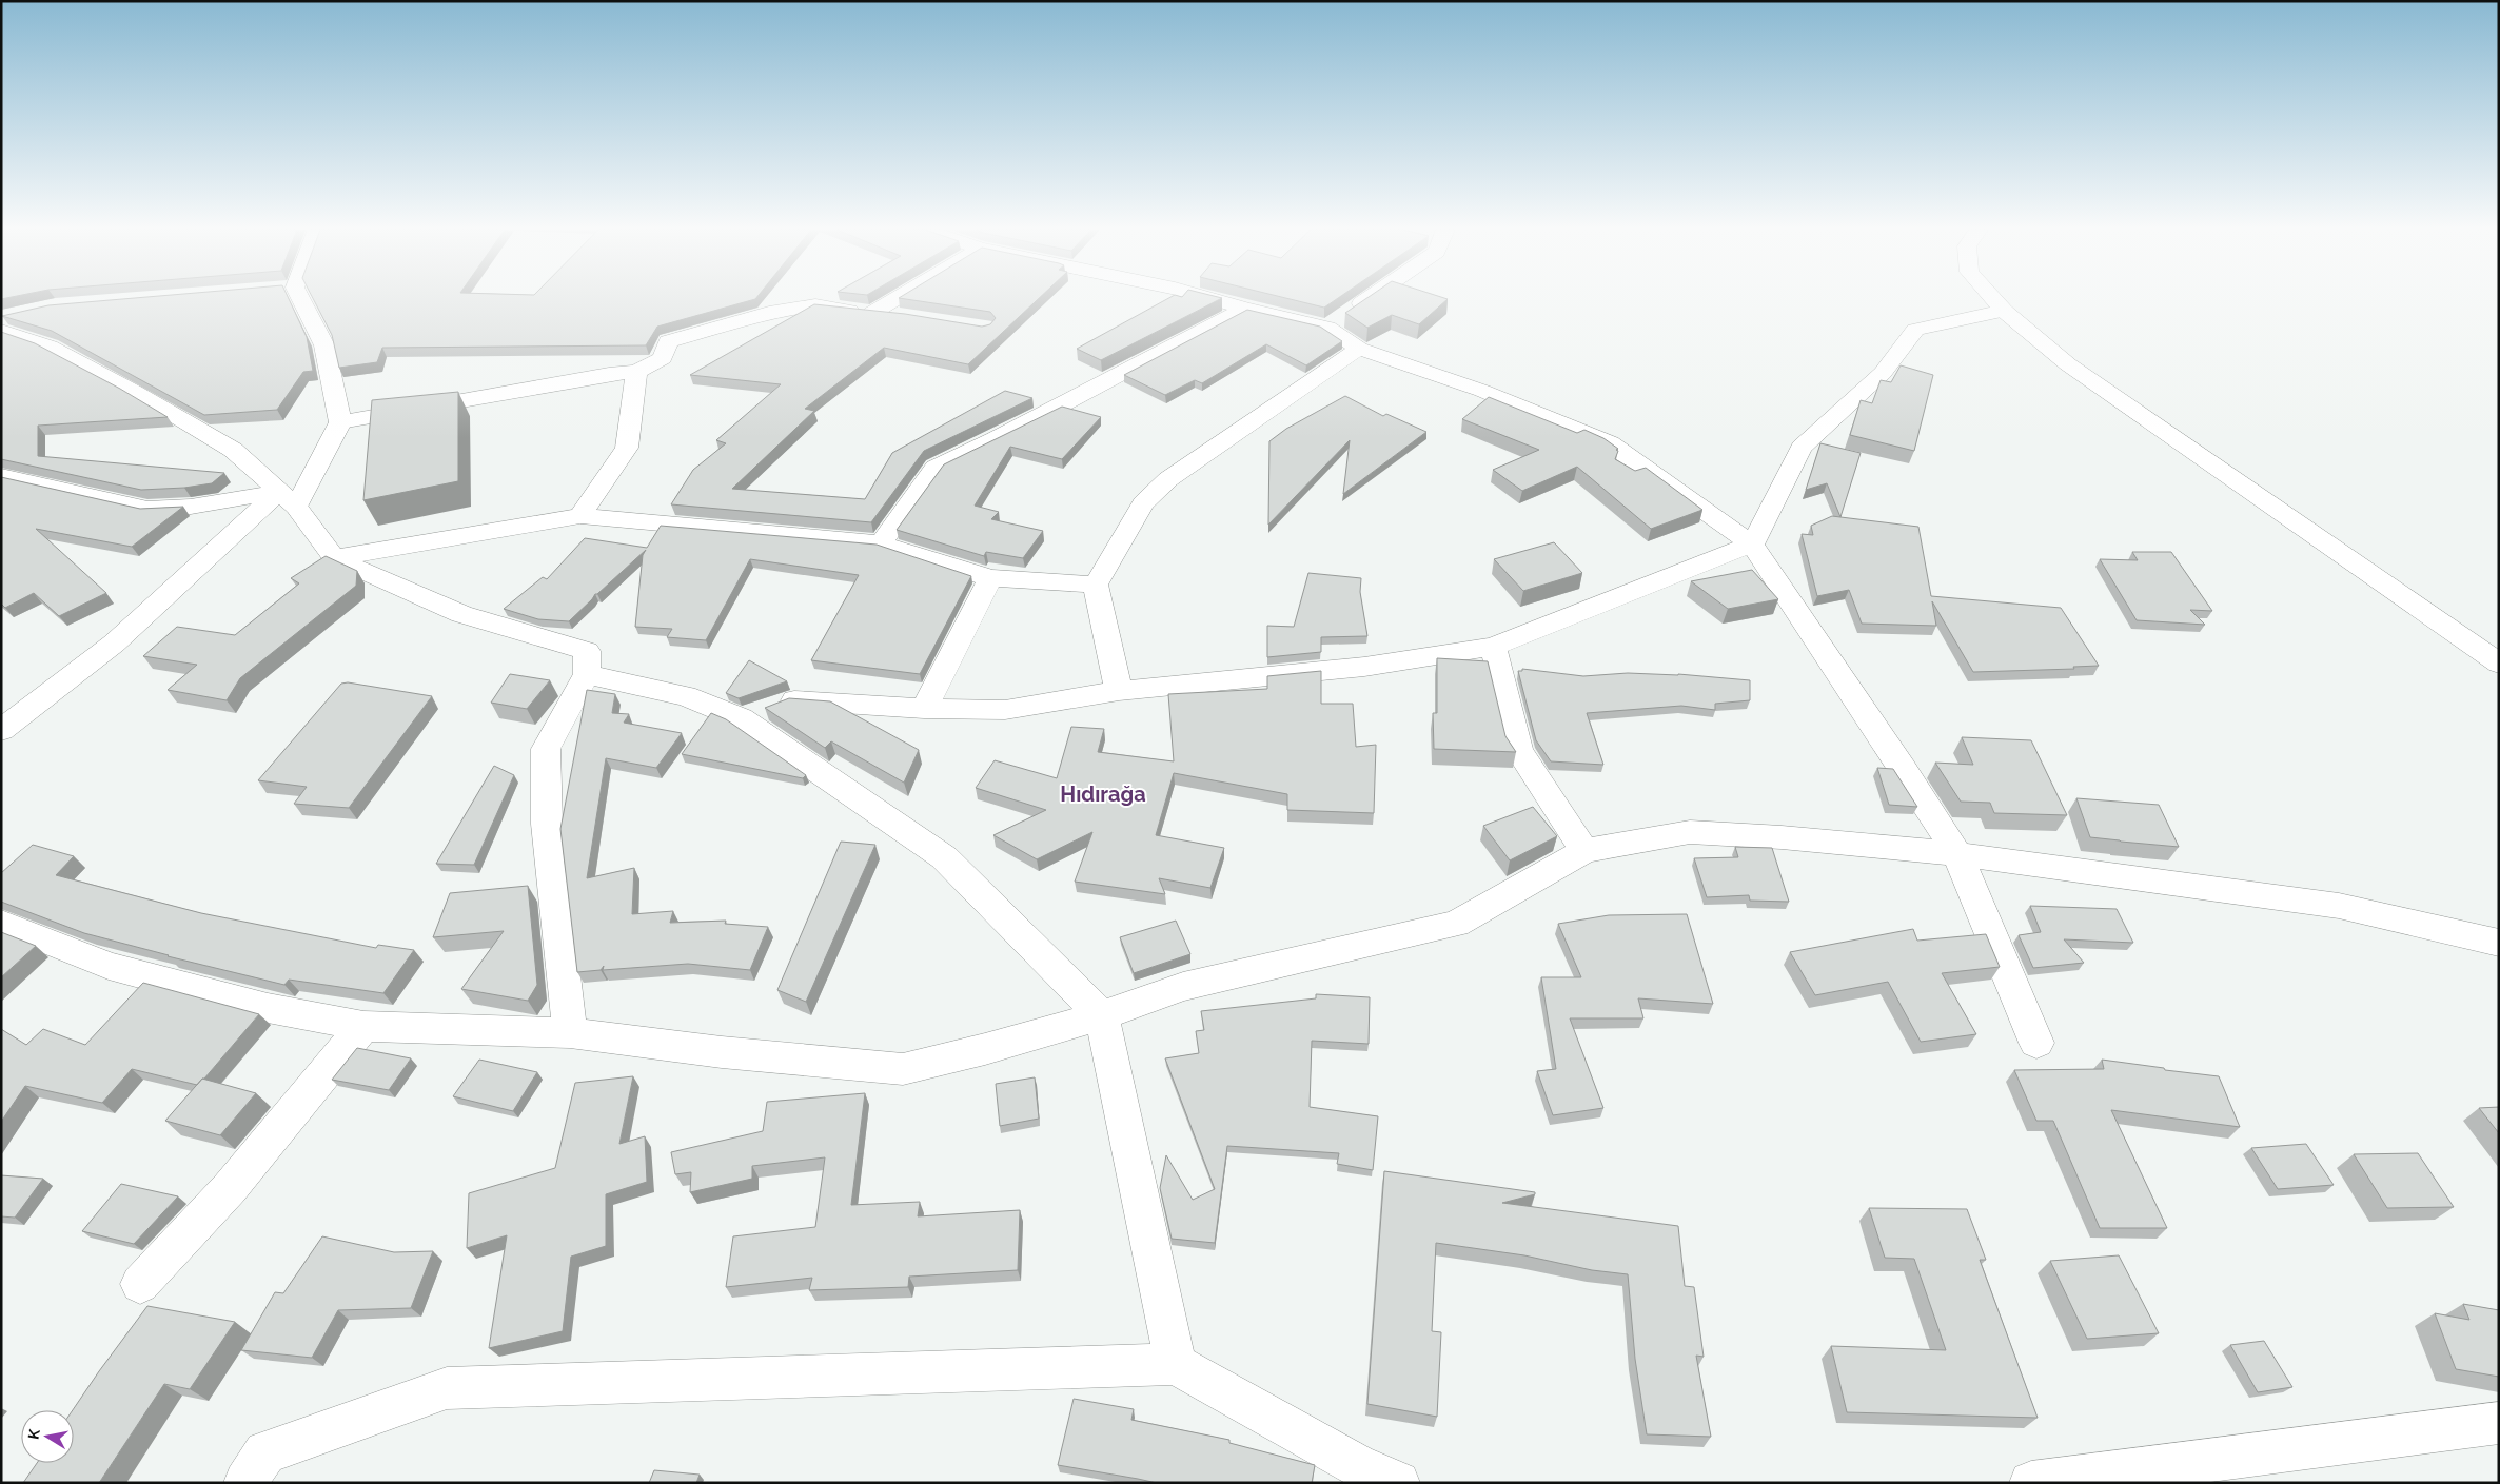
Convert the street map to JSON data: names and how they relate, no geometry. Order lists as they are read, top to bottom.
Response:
{
  "districts": ["Hıdırağa"],
  "north": "left"
}
